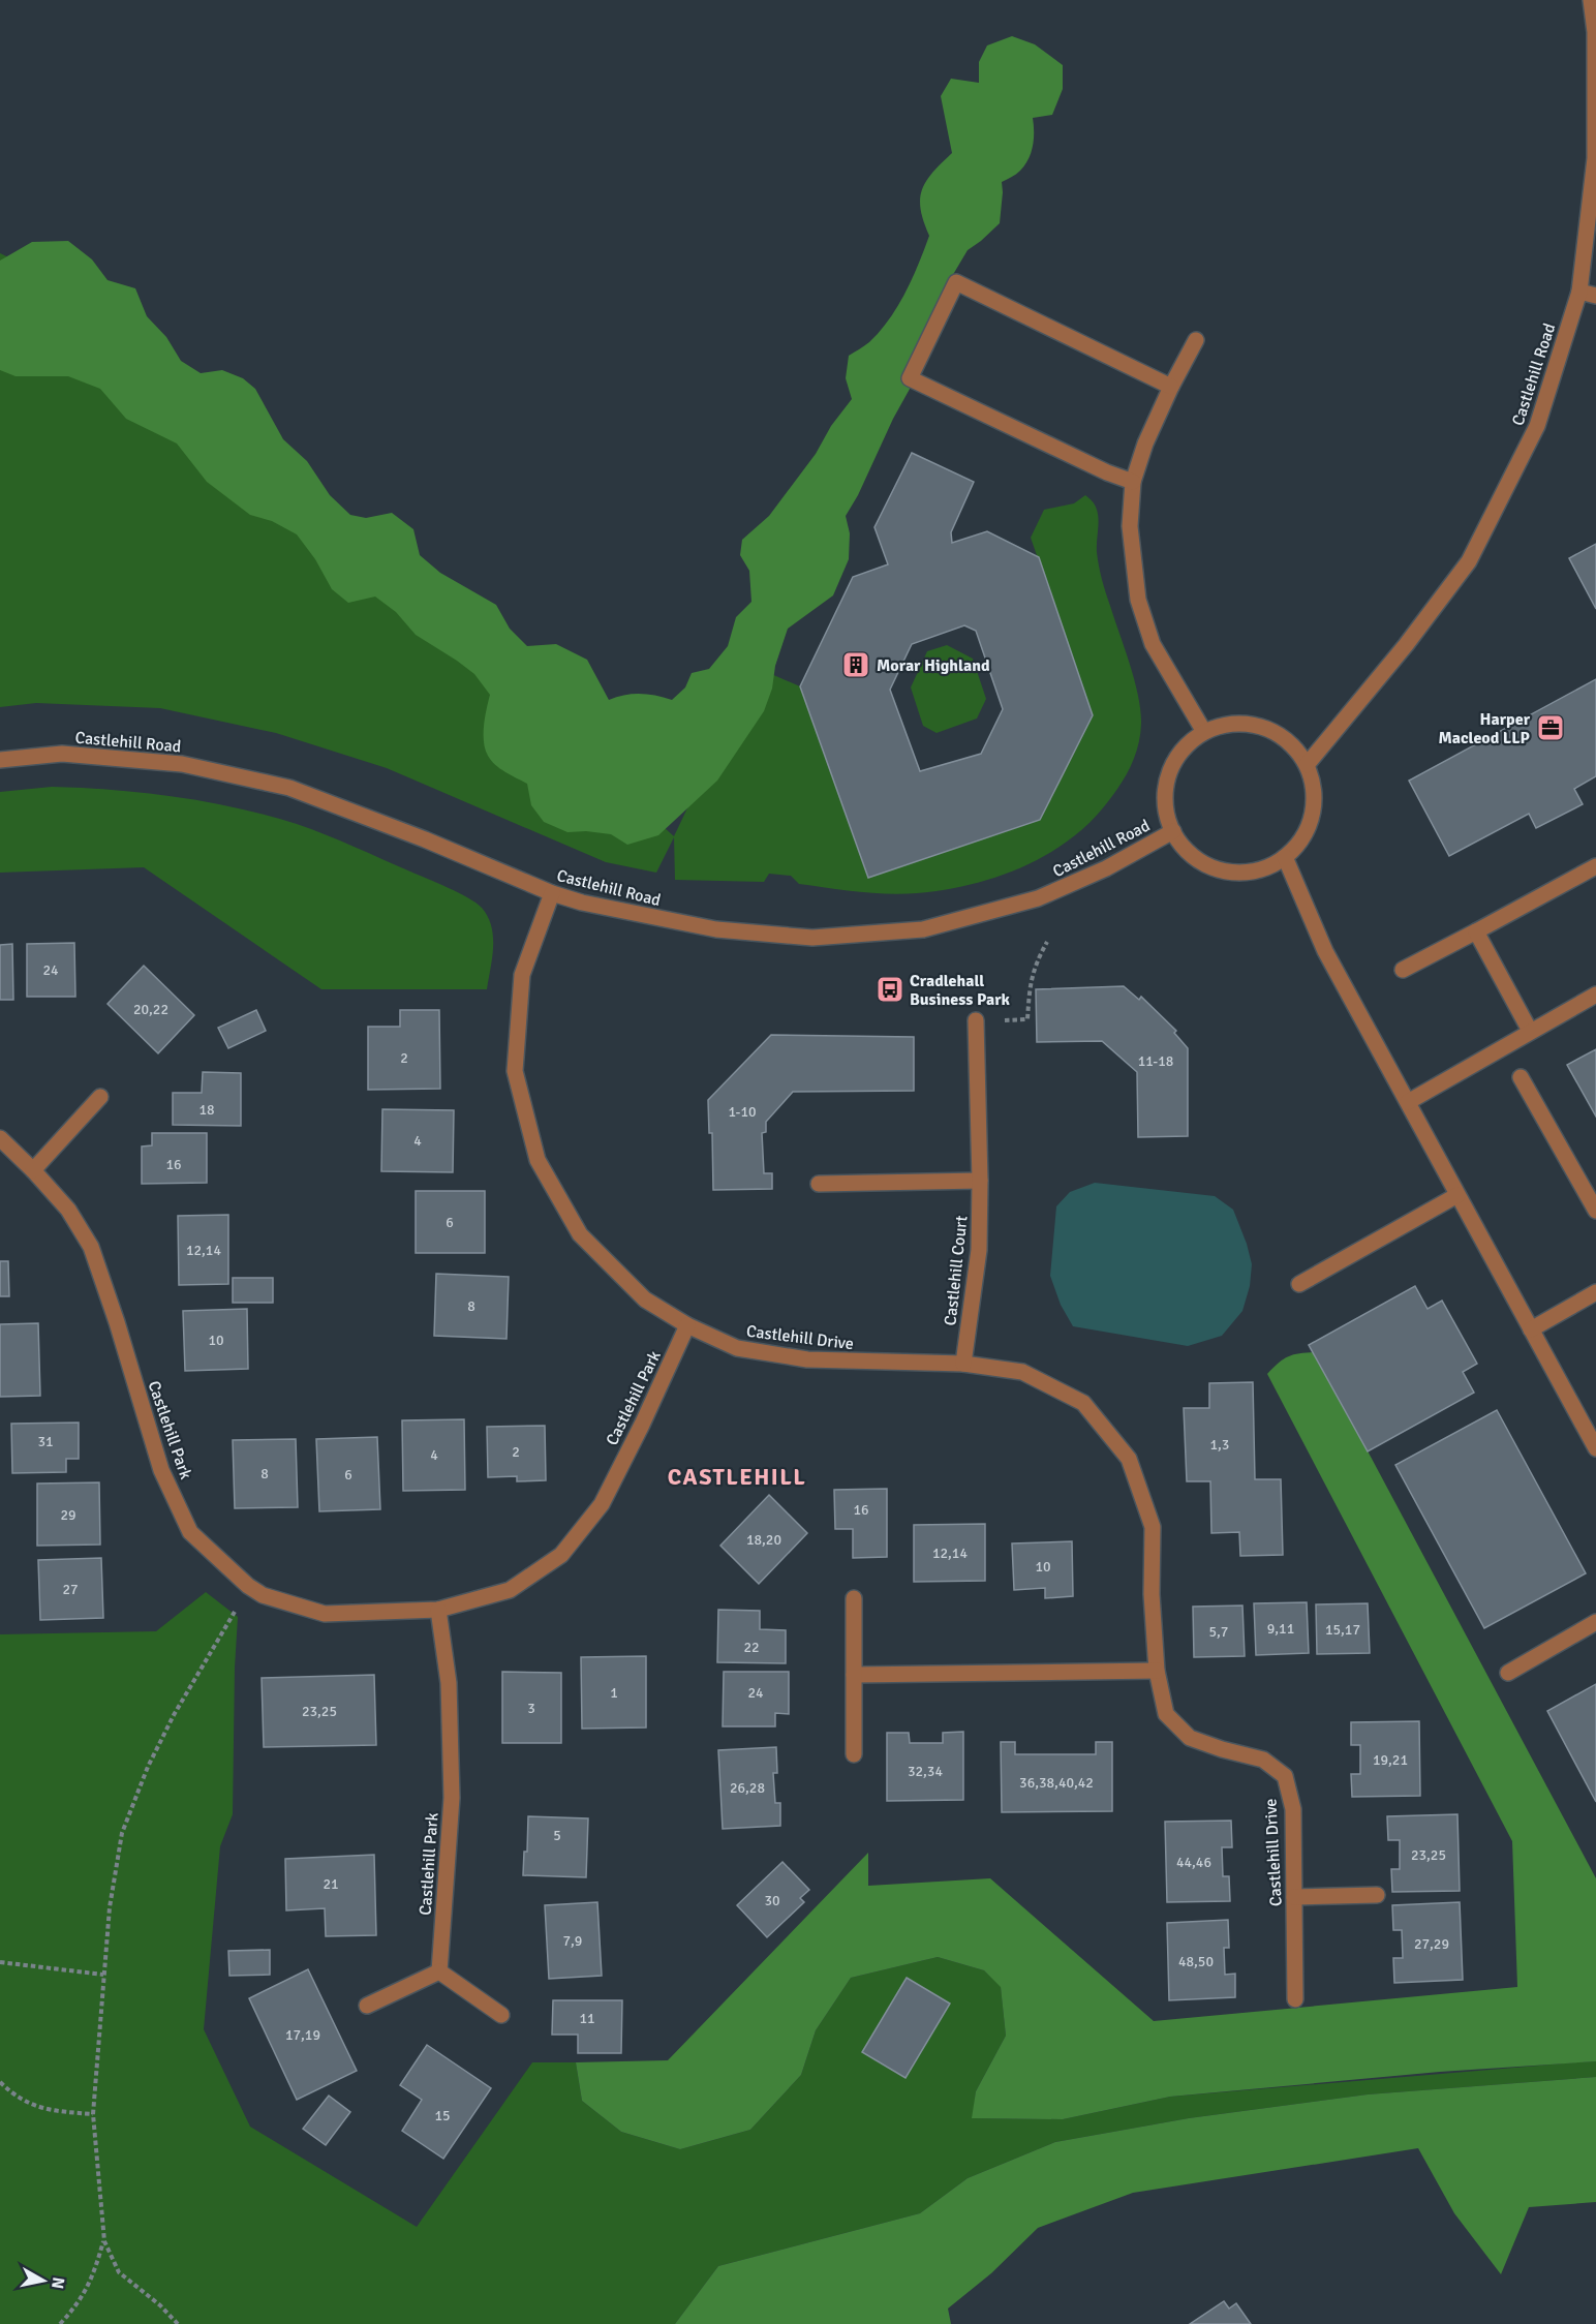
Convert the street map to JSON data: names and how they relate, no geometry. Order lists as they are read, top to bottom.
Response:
{
  "streets": {
    "street": [
      "Castlehill Road",
      "Castlehill Court",
      "Castlehill Drive",
      "Castlehill Park"
    ]
  },
  "crossings": [
    ["Castlehill Road", "Castlehill Drive"],
    ["Castlehill Court", "Castlehill Drive"],
    ["Castlehill Drive", "Castlehill Park"]
  ],
  "districts": ["CASTLEHILL"],
  "places": {
    "building": ["Morar Highland"],
    "office": ["Harper Macleod LLP"],
    "bus stop": ["Cradlehall Business Park"]
  },
  "house_numbers": [
    "24",
    "20,22",
    "2",
    "11-18",
    "18",
    "1-10",
    "4",
    "16",
    "6",
    "12,14",
    "8",
    "10",
    "31",
    "1,3",
    "2",
    "4",
    "8",
    "6",
    "16",
    "29",
    "18,20",
    "12,14",
    "10",
    "27",
    "9,11",
    "15,17",
    "5,7",
    "22",
    "1",
    "24",
    "3",
    "23,25",
    "19,21",
    "32,34",
    "36,38,40,42",
    "26,28",
    "5",
    "23,25",
    "44,46",
    "21",
    "30",
    "7,9",
    "27,29",
    "48,50",
    "11",
    "17,19",
    "15"
  ],
  "north": "right"
}
